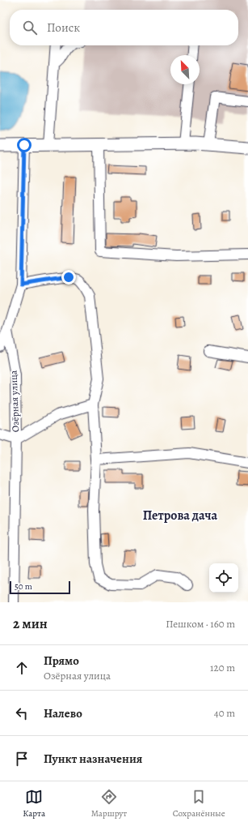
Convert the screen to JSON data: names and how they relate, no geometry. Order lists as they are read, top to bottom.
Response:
{
  "streets": {
    "street": ["Озёрная улица"]
  },
  "districts": ["Петрова дача"],
  "scale_bar": "50 m",
  "north": "top left",
  "page": {
    "search": "Поиск",
    "scale": "50 m",
    "heading": ["2 мин", "Пешком · 160 m"],
    "list": [
      ["Прямо", "Озёрная улица", "120 m"],
      ["Налево", "40 m"],
      "Пункт назначения"
    ],
    "nav": ["Карта", "Маршрут", "Сохранённые"]
  }
}
